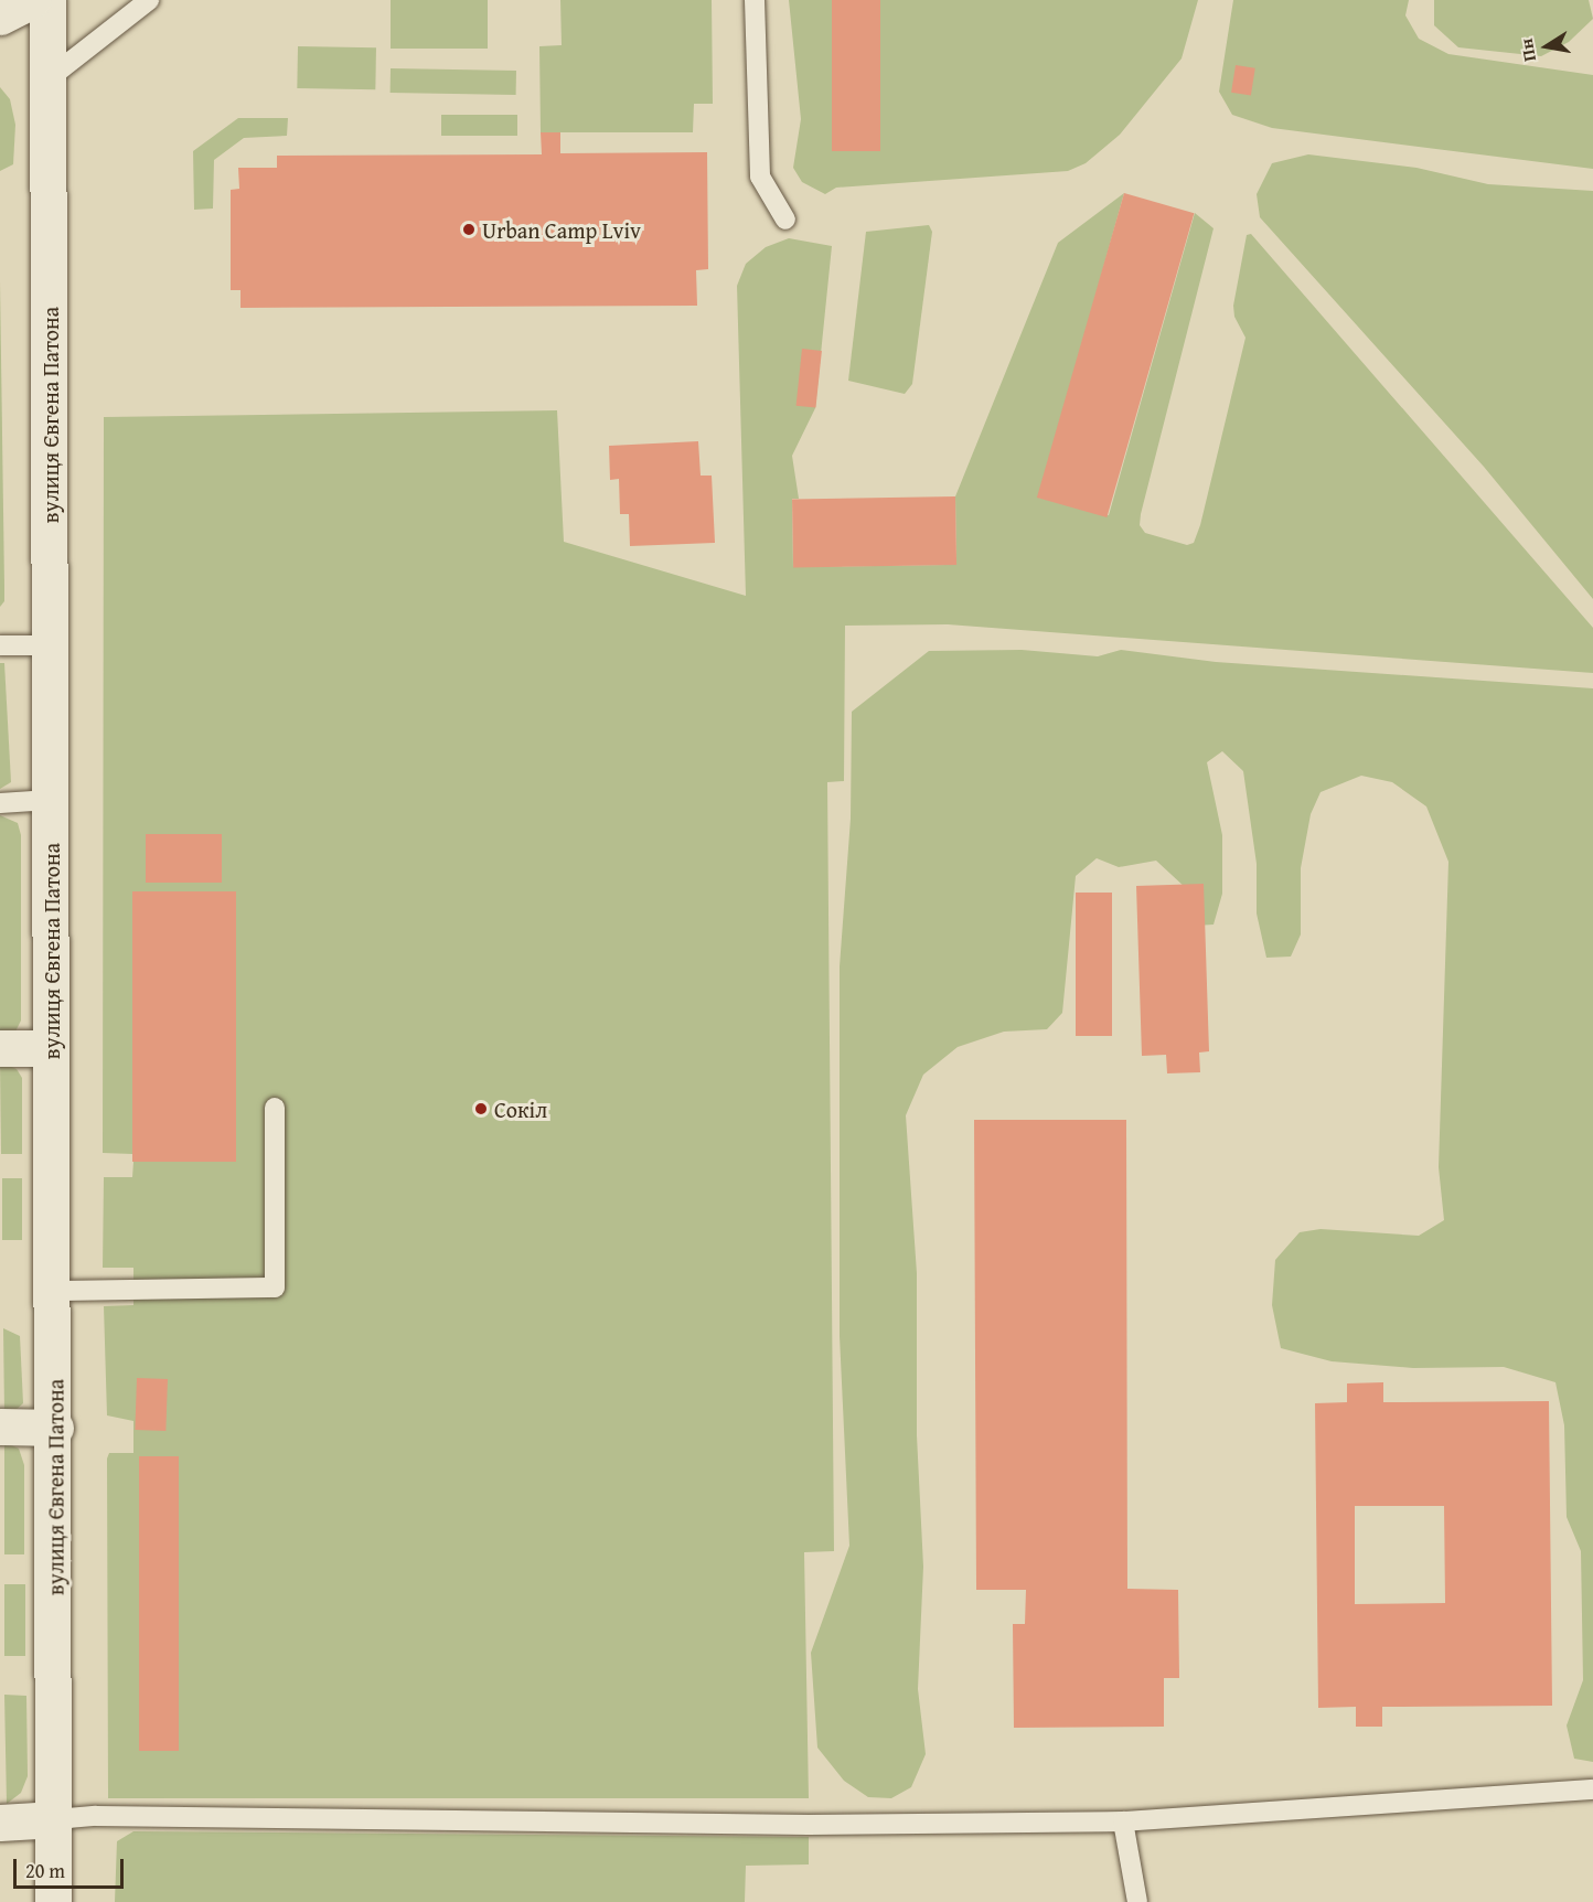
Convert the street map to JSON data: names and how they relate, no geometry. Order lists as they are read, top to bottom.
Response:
{
  "streets": {
    "street": ["вулиця Євгена Патона"]
  },
  "places": ["Urban Camp Lviv", "Сокіл"],
  "scale_bar": "20 m",
  "north": "left"
}
